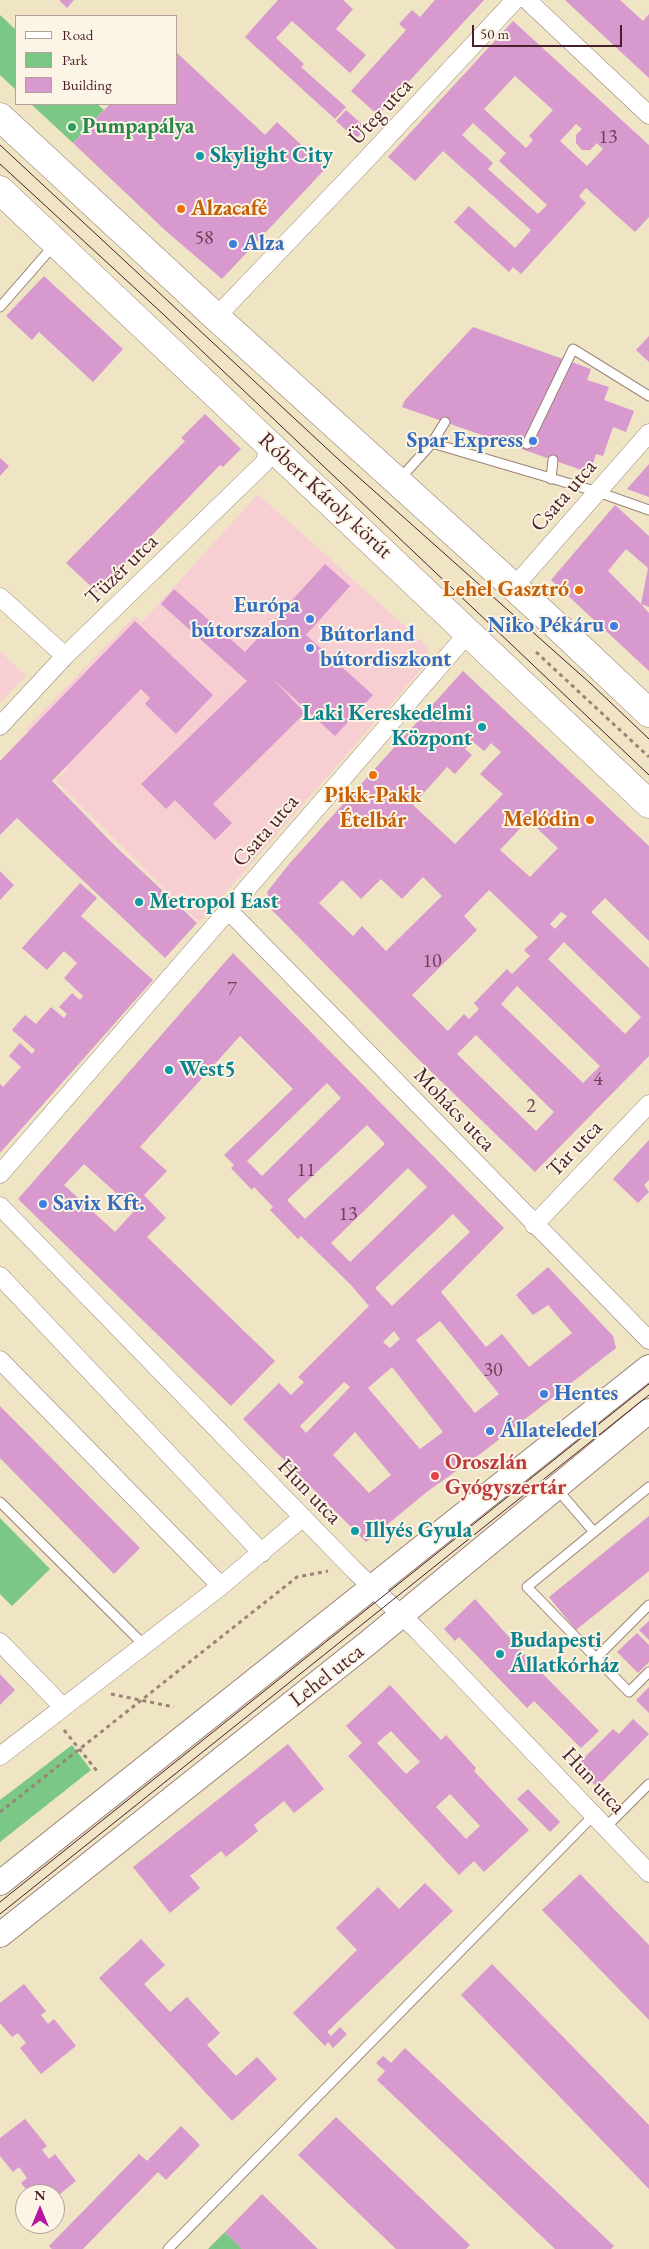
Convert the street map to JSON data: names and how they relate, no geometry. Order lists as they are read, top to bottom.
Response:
{
  "streets": {
    "main road": ["Róbert Károly körút", "Lehel utca"],
    "street": [
      "Üteg utca",
      "Csata utca",
      "Tüzér utca",
      "Mohács utca",
      "Tar utca",
      "Hun utca"
    ]
  },
  "crossings": [
    ["Róbert Károly körút", "Csata utca"],
    ["Róbert Károly körút", "Tüzér utca"],
    ["Csata utca", "Mohács utca"],
    ["Mohács utca", "Tar utca"],
    ["Hun utca", "Lehel utca"]
  ],
  "places": [
    "Pumpapálya",
    "Skylight City",
    "Alzacafé",
    "Alza",
    "Spar Express",
    "Lehel Gasztró",
    "Európa bútorszalon",
    "Niko Pékáru",
    "Bútorland bútordiszkont",
    "Laki Kereskedelmi Központ",
    "Pikk-Pakk Ételbár",
    "Melódin",
    "Metropol East",
    "West5",
    "Savix Kft.",
    "Hentes",
    "Állateledel",
    "Oroszlán Gyógyszertár",
    "Illyés Gyula",
    "Budapesti Állatkórház"
  ],
  "house_numbers": [
    "13",
    "58",
    "10",
    "7",
    "4",
    "2",
    "11",
    "13",
    "30"
  ],
  "legend": ["Road", "Park", "Building"],
  "scale_bar": "50 m",
  "north": "top"
}
